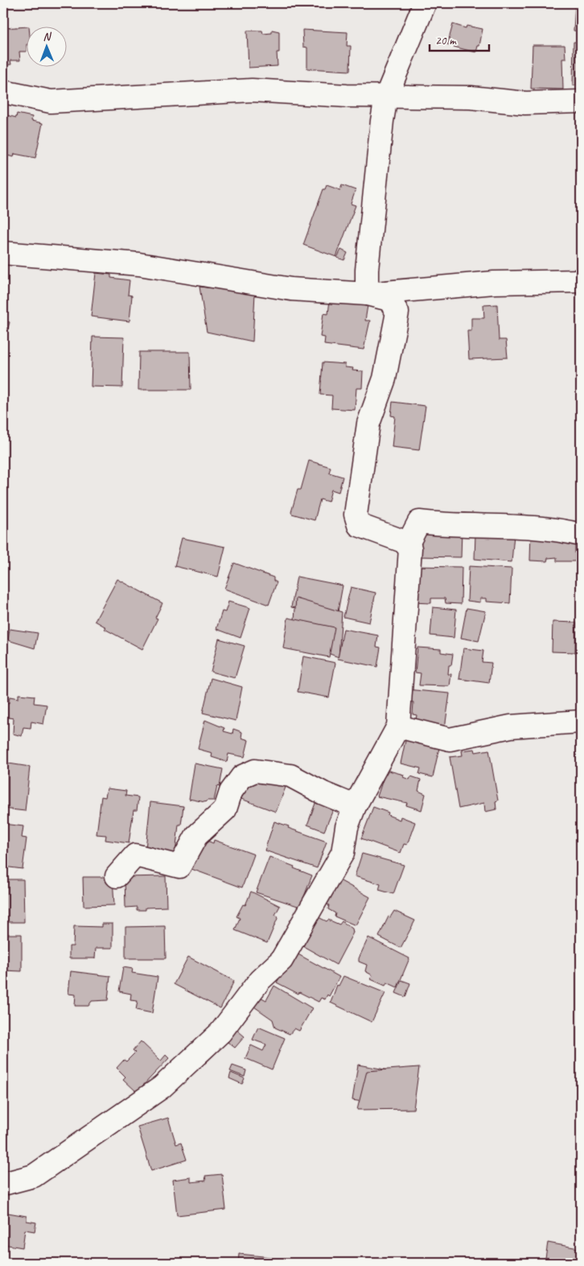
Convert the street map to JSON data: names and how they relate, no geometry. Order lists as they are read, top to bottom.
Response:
{
  "scale_bar": "20 m",
  "north": "top"
}
